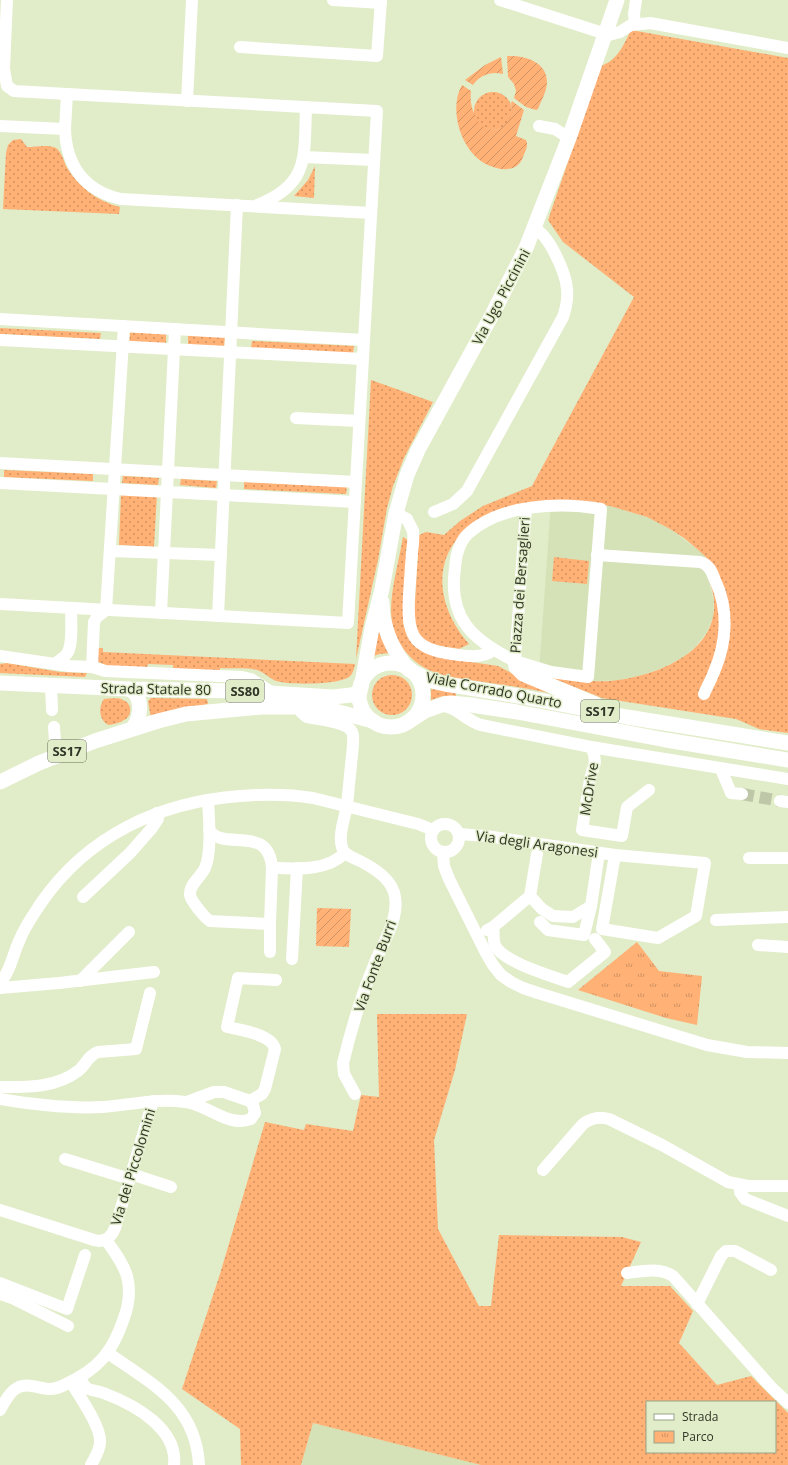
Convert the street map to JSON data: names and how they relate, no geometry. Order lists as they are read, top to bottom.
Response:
{
  "streets": {
    "main road": [
      "Via Ugo Piccinini",
      "Strada Statale 80",
      "Viale Corrado Quarto",
      "SS80",
      "SS17"
    ],
    "street": [
      "Piazza dei Bersaglieri",
      "McDrive",
      "Via degli Aragonesi",
      "Via Fonte Burri",
      "Via dei Piccolomini"
    ]
  },
  "crossings": [
    ["Via Ugo Piccinini", "Strada Statale 80"],
    ["Via Ugo Piccinini", "Viale Corrado Quarto"],
    ["Via Ugo Piccinini", "SS17"],
    ["Strada Statale 80", "Viale Corrado Quarto"],
    ["Strada Statale 80", "SS17"],
    ["Viale Corrado Quarto", "SS17"],
    ["Viale Corrado Quarto", "McDrive"]
  ],
  "legend": ["Strada", "Parco"]
}
